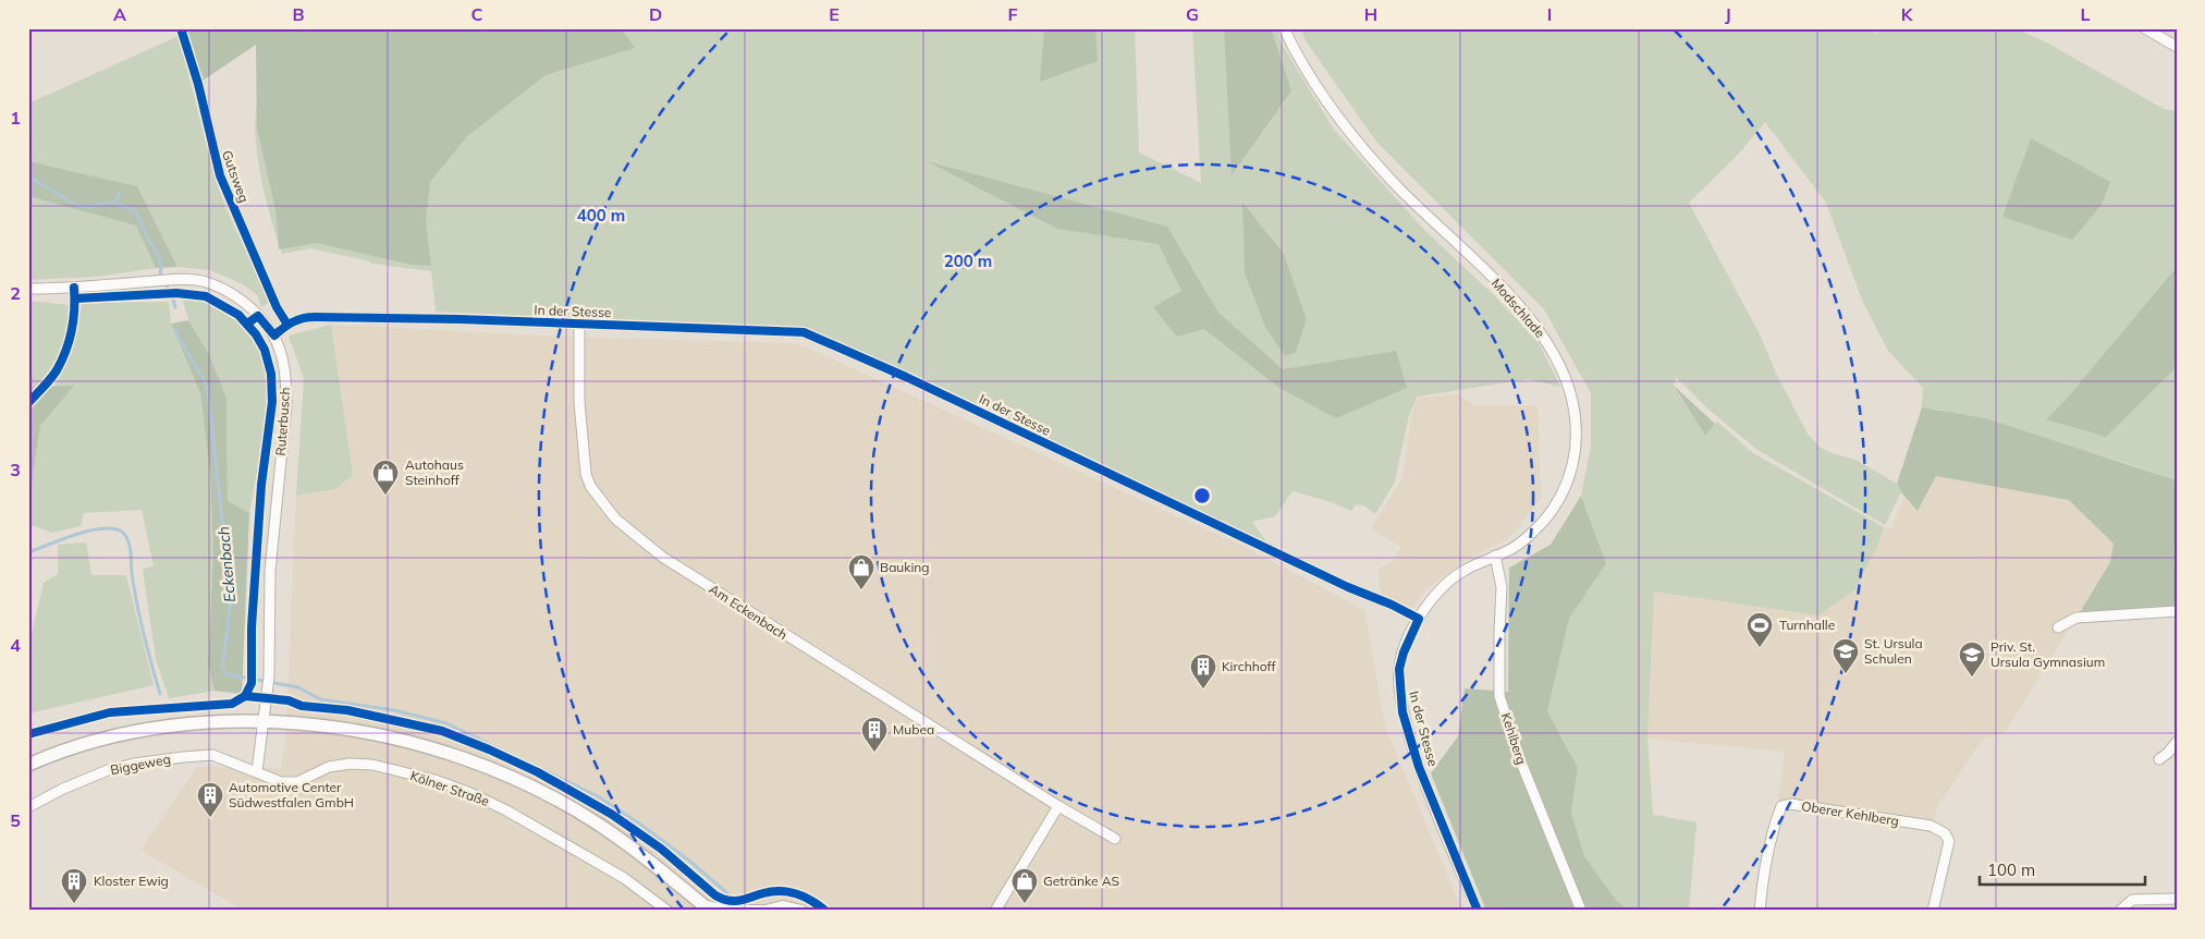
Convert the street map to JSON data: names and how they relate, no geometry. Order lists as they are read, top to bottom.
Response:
{
  "streets": {
    "street": [
      "Gutsweg",
      "Modschlade",
      "In der Stesse",
      "Ruterbusch",
      "Am Eckenbach",
      "Kehlberg",
      "Biggeweg",
      "Kölner Straße",
      "Oberer Kehlberg"
    ]
  },
  "crossings": [
    ["Gutsweg", "In der Stesse"],
    ["Modschlade", "In der Stesse"],
    ["Modschlade", "Kehlberg"],
    ["In der Stesse", "Ruterbusch"],
    ["In der Stesse", "Am Eckenbach"],
    ["Biggeweg", "Kölner Straße"]
  ],
  "water": ["Eckenbach"],
  "places": {
    "shop": ["Autohaus Steinhoff", "Bauking", "Getränke AS"],
    "sports": ["Turnhalle"],
    "school or university": ["St. Ursula Schulen", "Priv. St. Ursula Gymnasium"],
    "building": [
      "Kirchhoff",
      "Mubea",
      "Automotive Center Südwestfalen GmbH",
      "Kloster Ewig"
    ]
  },
  "scale_bar": "100 m",
  "grid": {
    "columns": [
      "A",
      "B",
      "C",
      "D",
      "E",
      "F",
      "G",
      "H",
      "I",
      "J",
      "K",
      "L"
    ],
    "rows": [
      "1",
      "2",
      "3",
      "4",
      "5"
    ]
  },
  "rings": ["400 m", "200 m"]
}
